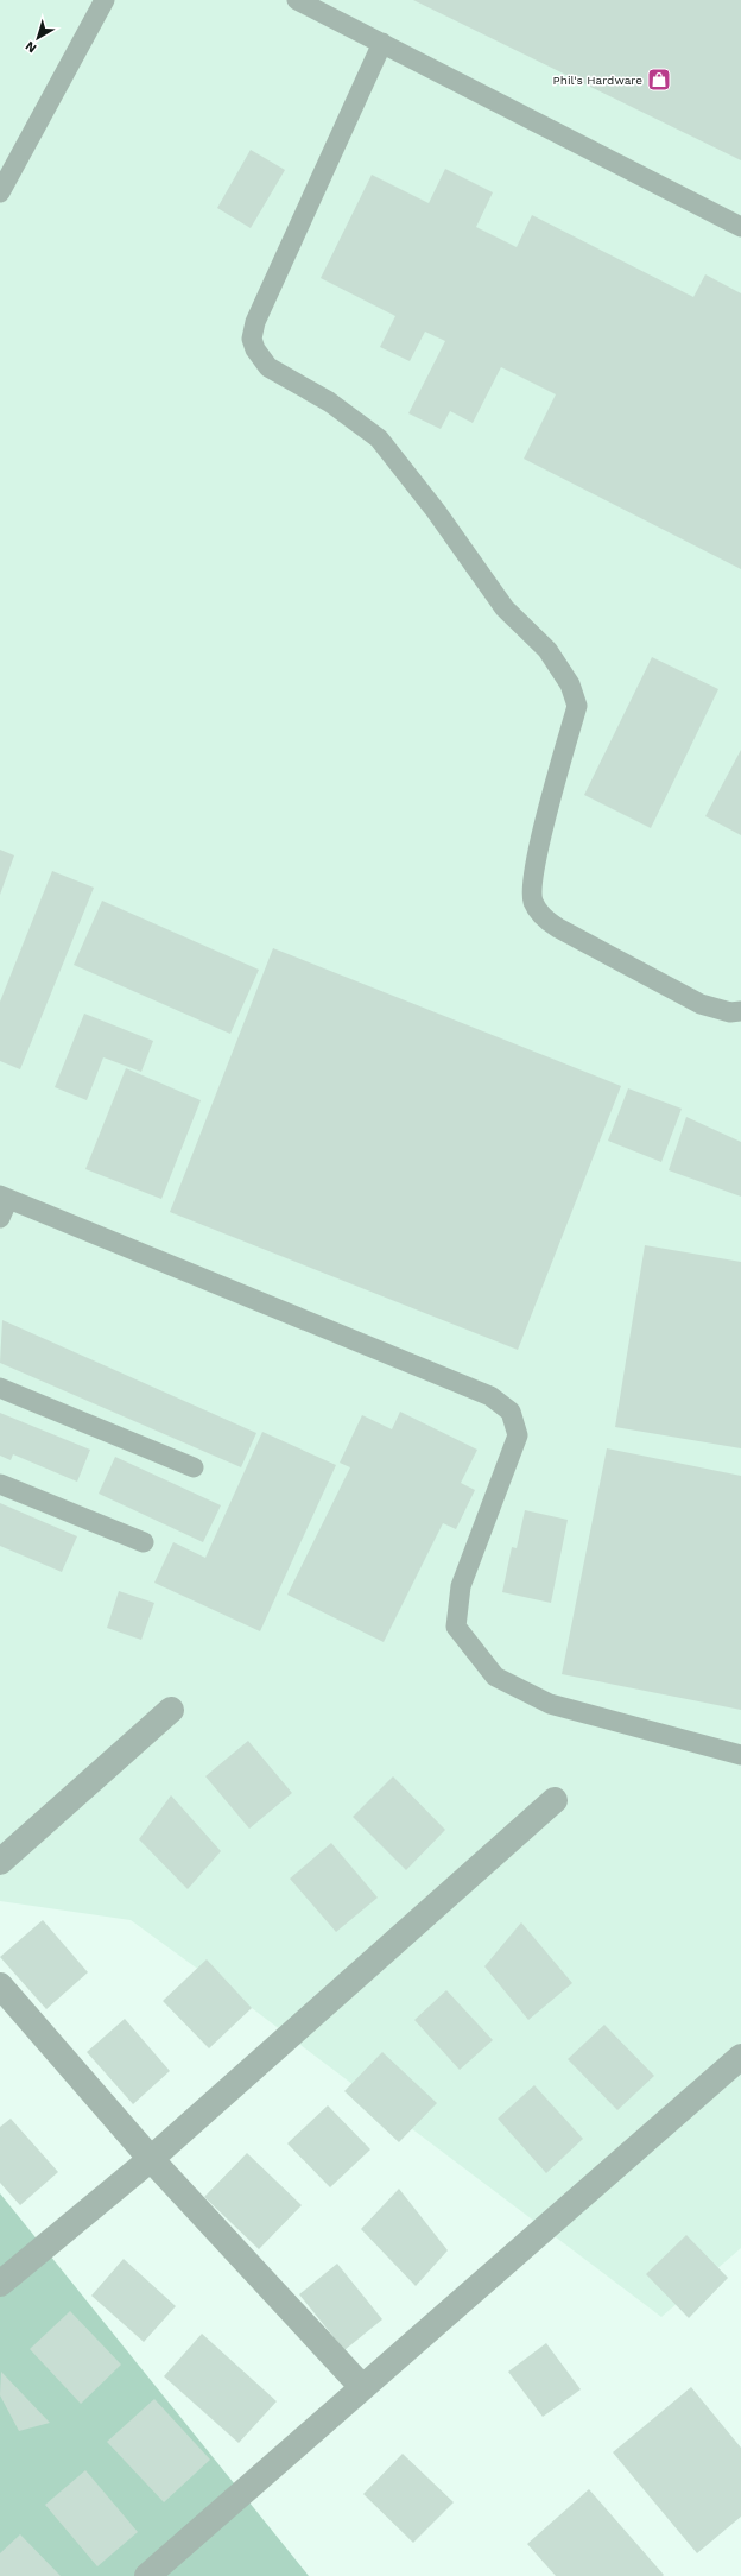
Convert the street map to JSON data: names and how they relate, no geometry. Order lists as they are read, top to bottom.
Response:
{
  "places": {
    "shop": ["Phil's Hardware"]
  },
  "north": "bottom left"
}
